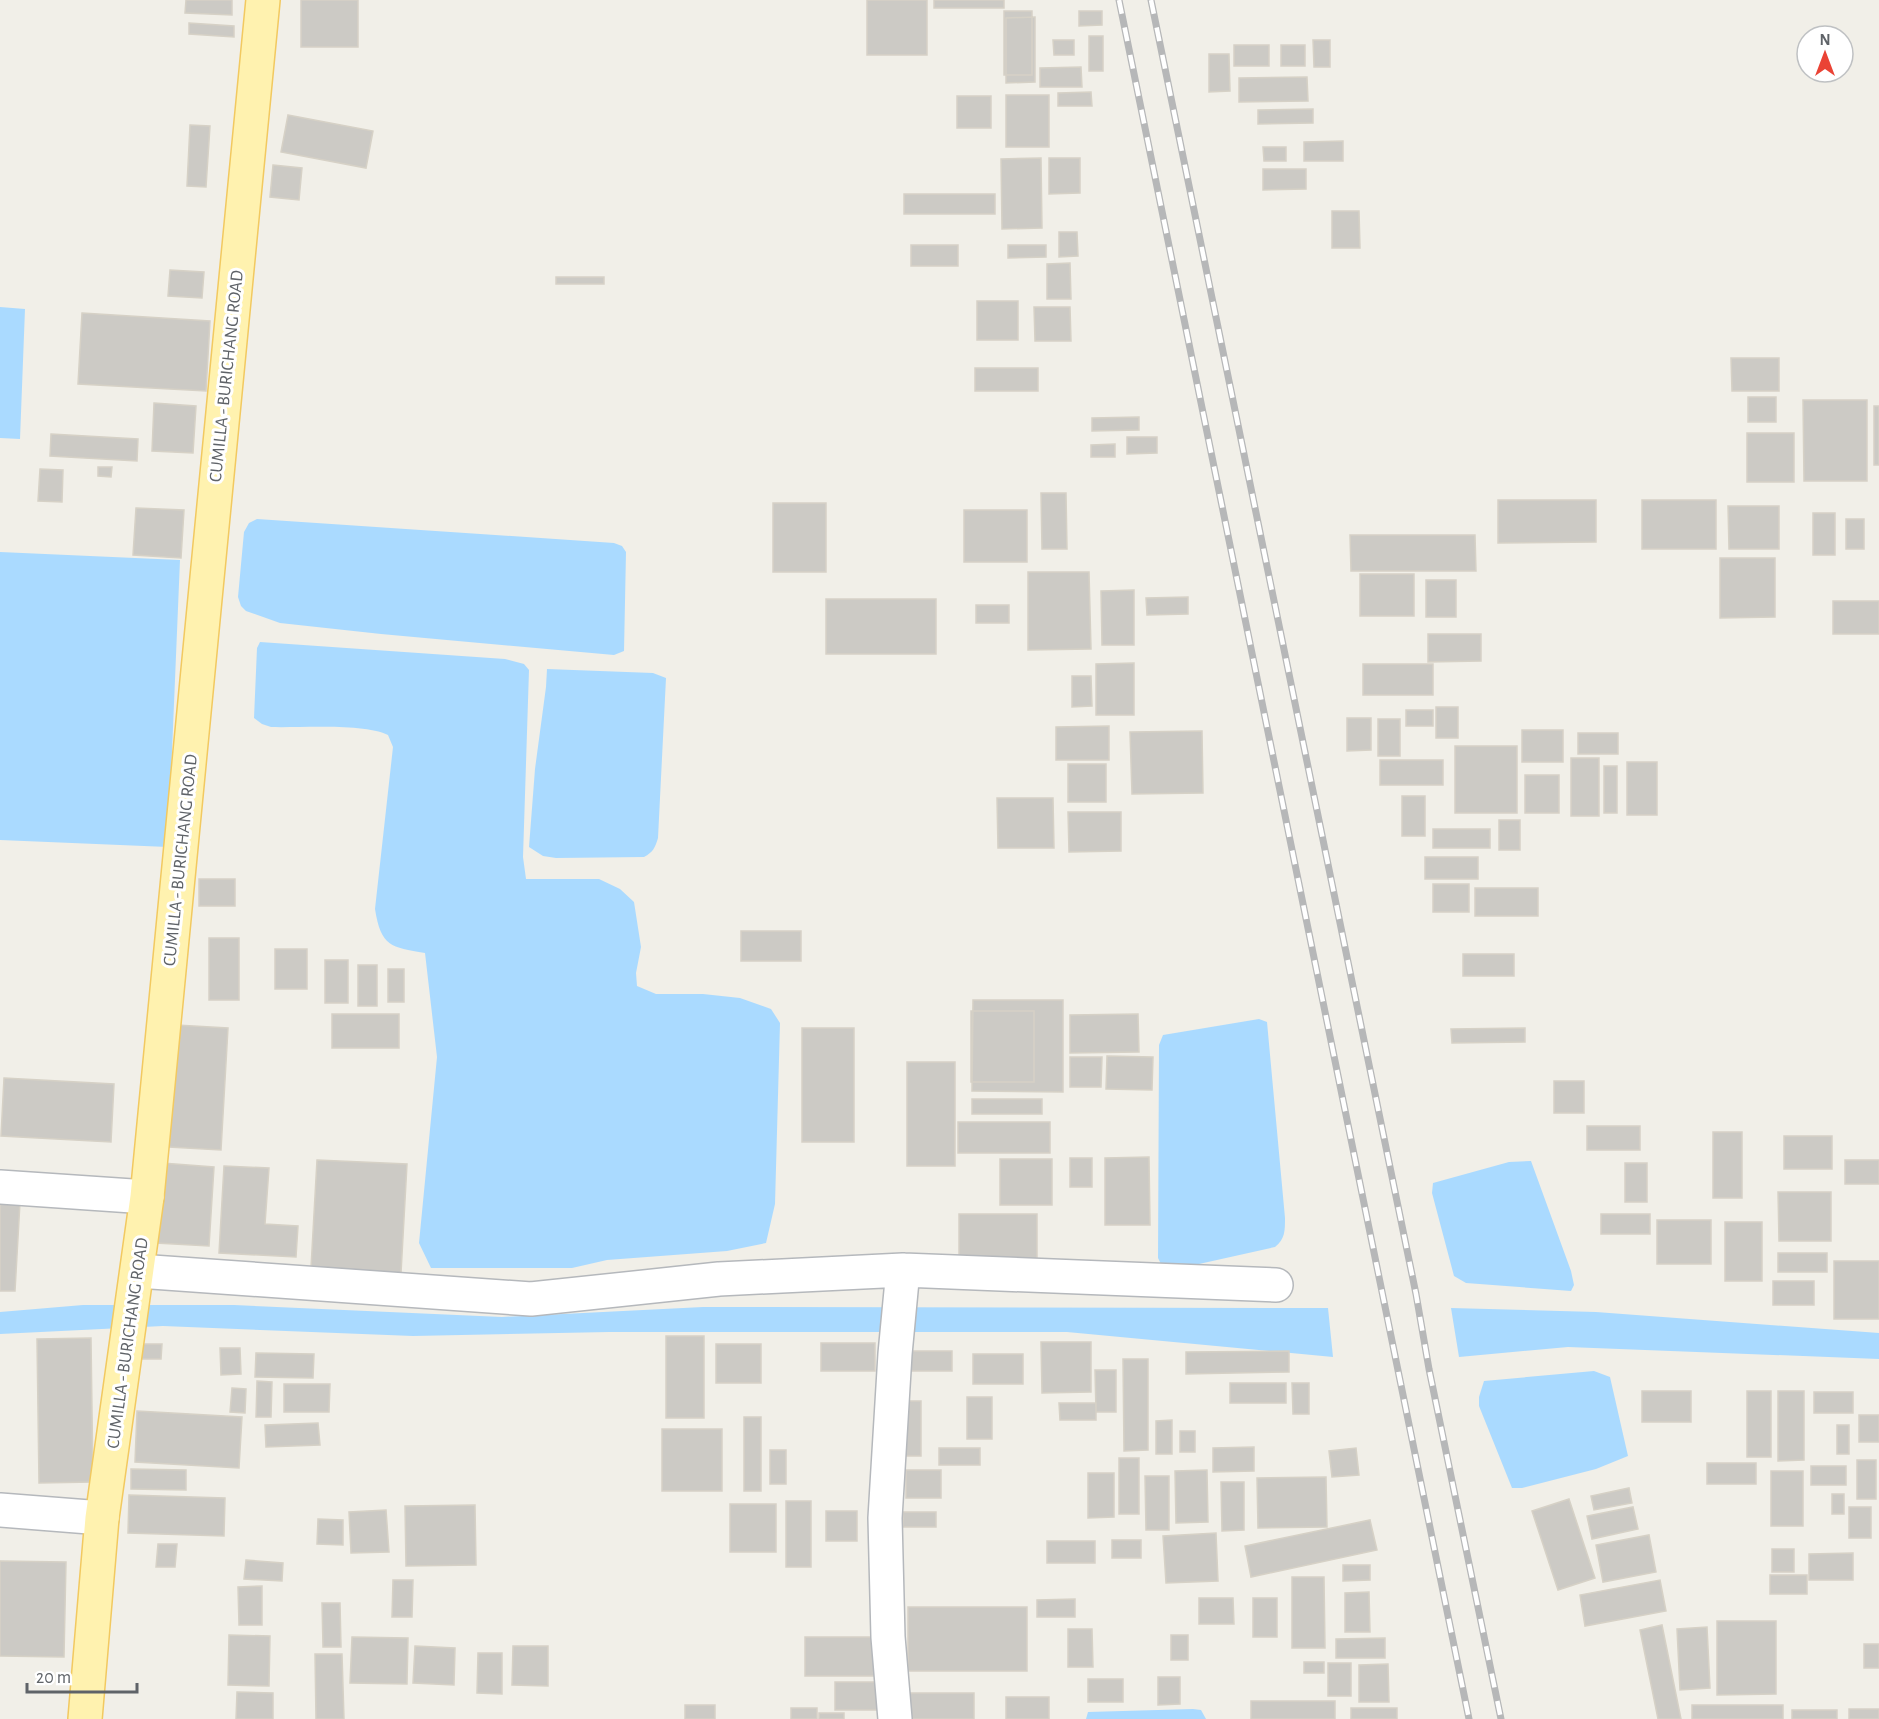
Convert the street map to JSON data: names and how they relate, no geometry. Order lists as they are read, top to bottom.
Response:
{
  "streets": {
    "main road": ["CUMILLA - BURICHANG ROAD"]
  },
  "scale_bar": "20 m",
  "north": "top"
}
